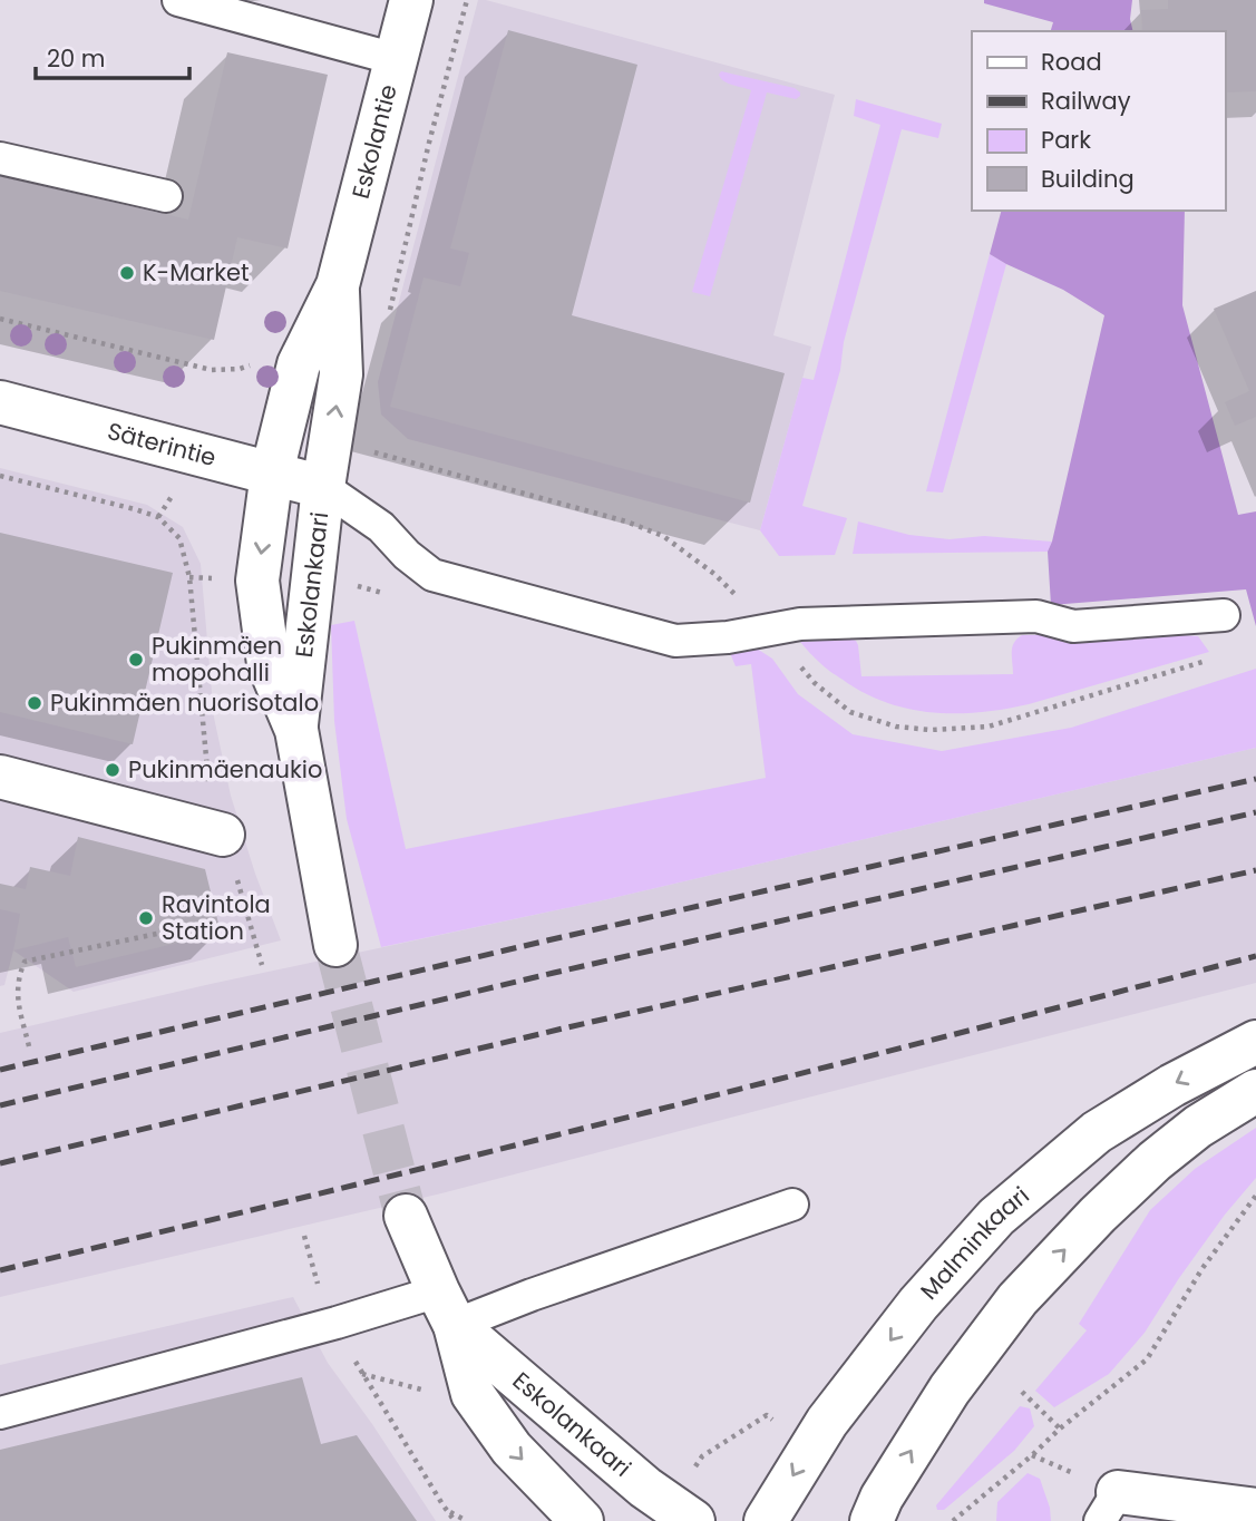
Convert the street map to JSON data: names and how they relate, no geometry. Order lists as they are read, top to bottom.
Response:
{
  "streets": {
    "street": [
      "Eskolantie",
      "Säterintie",
      "Eskolankaari",
      "Malminkaari"
    ]
  },
  "crossings": [
    ["Eskolantie", "Säterintie"],
    ["Eskolantie", "Eskolankaari"],
    ["Säterintie", "Eskolankaari"]
  ],
  "places": [
    "K-Market",
    "Pukinmäen mopohalli",
    "Pukinmäen nuorisotalo",
    "Pukinmäenaukio",
    "Ravintola Station"
  ],
  "legend": [
    "Road",
    "Railway",
    "Park",
    "Building"
  ],
  "scale_bar": "20 m"
}
